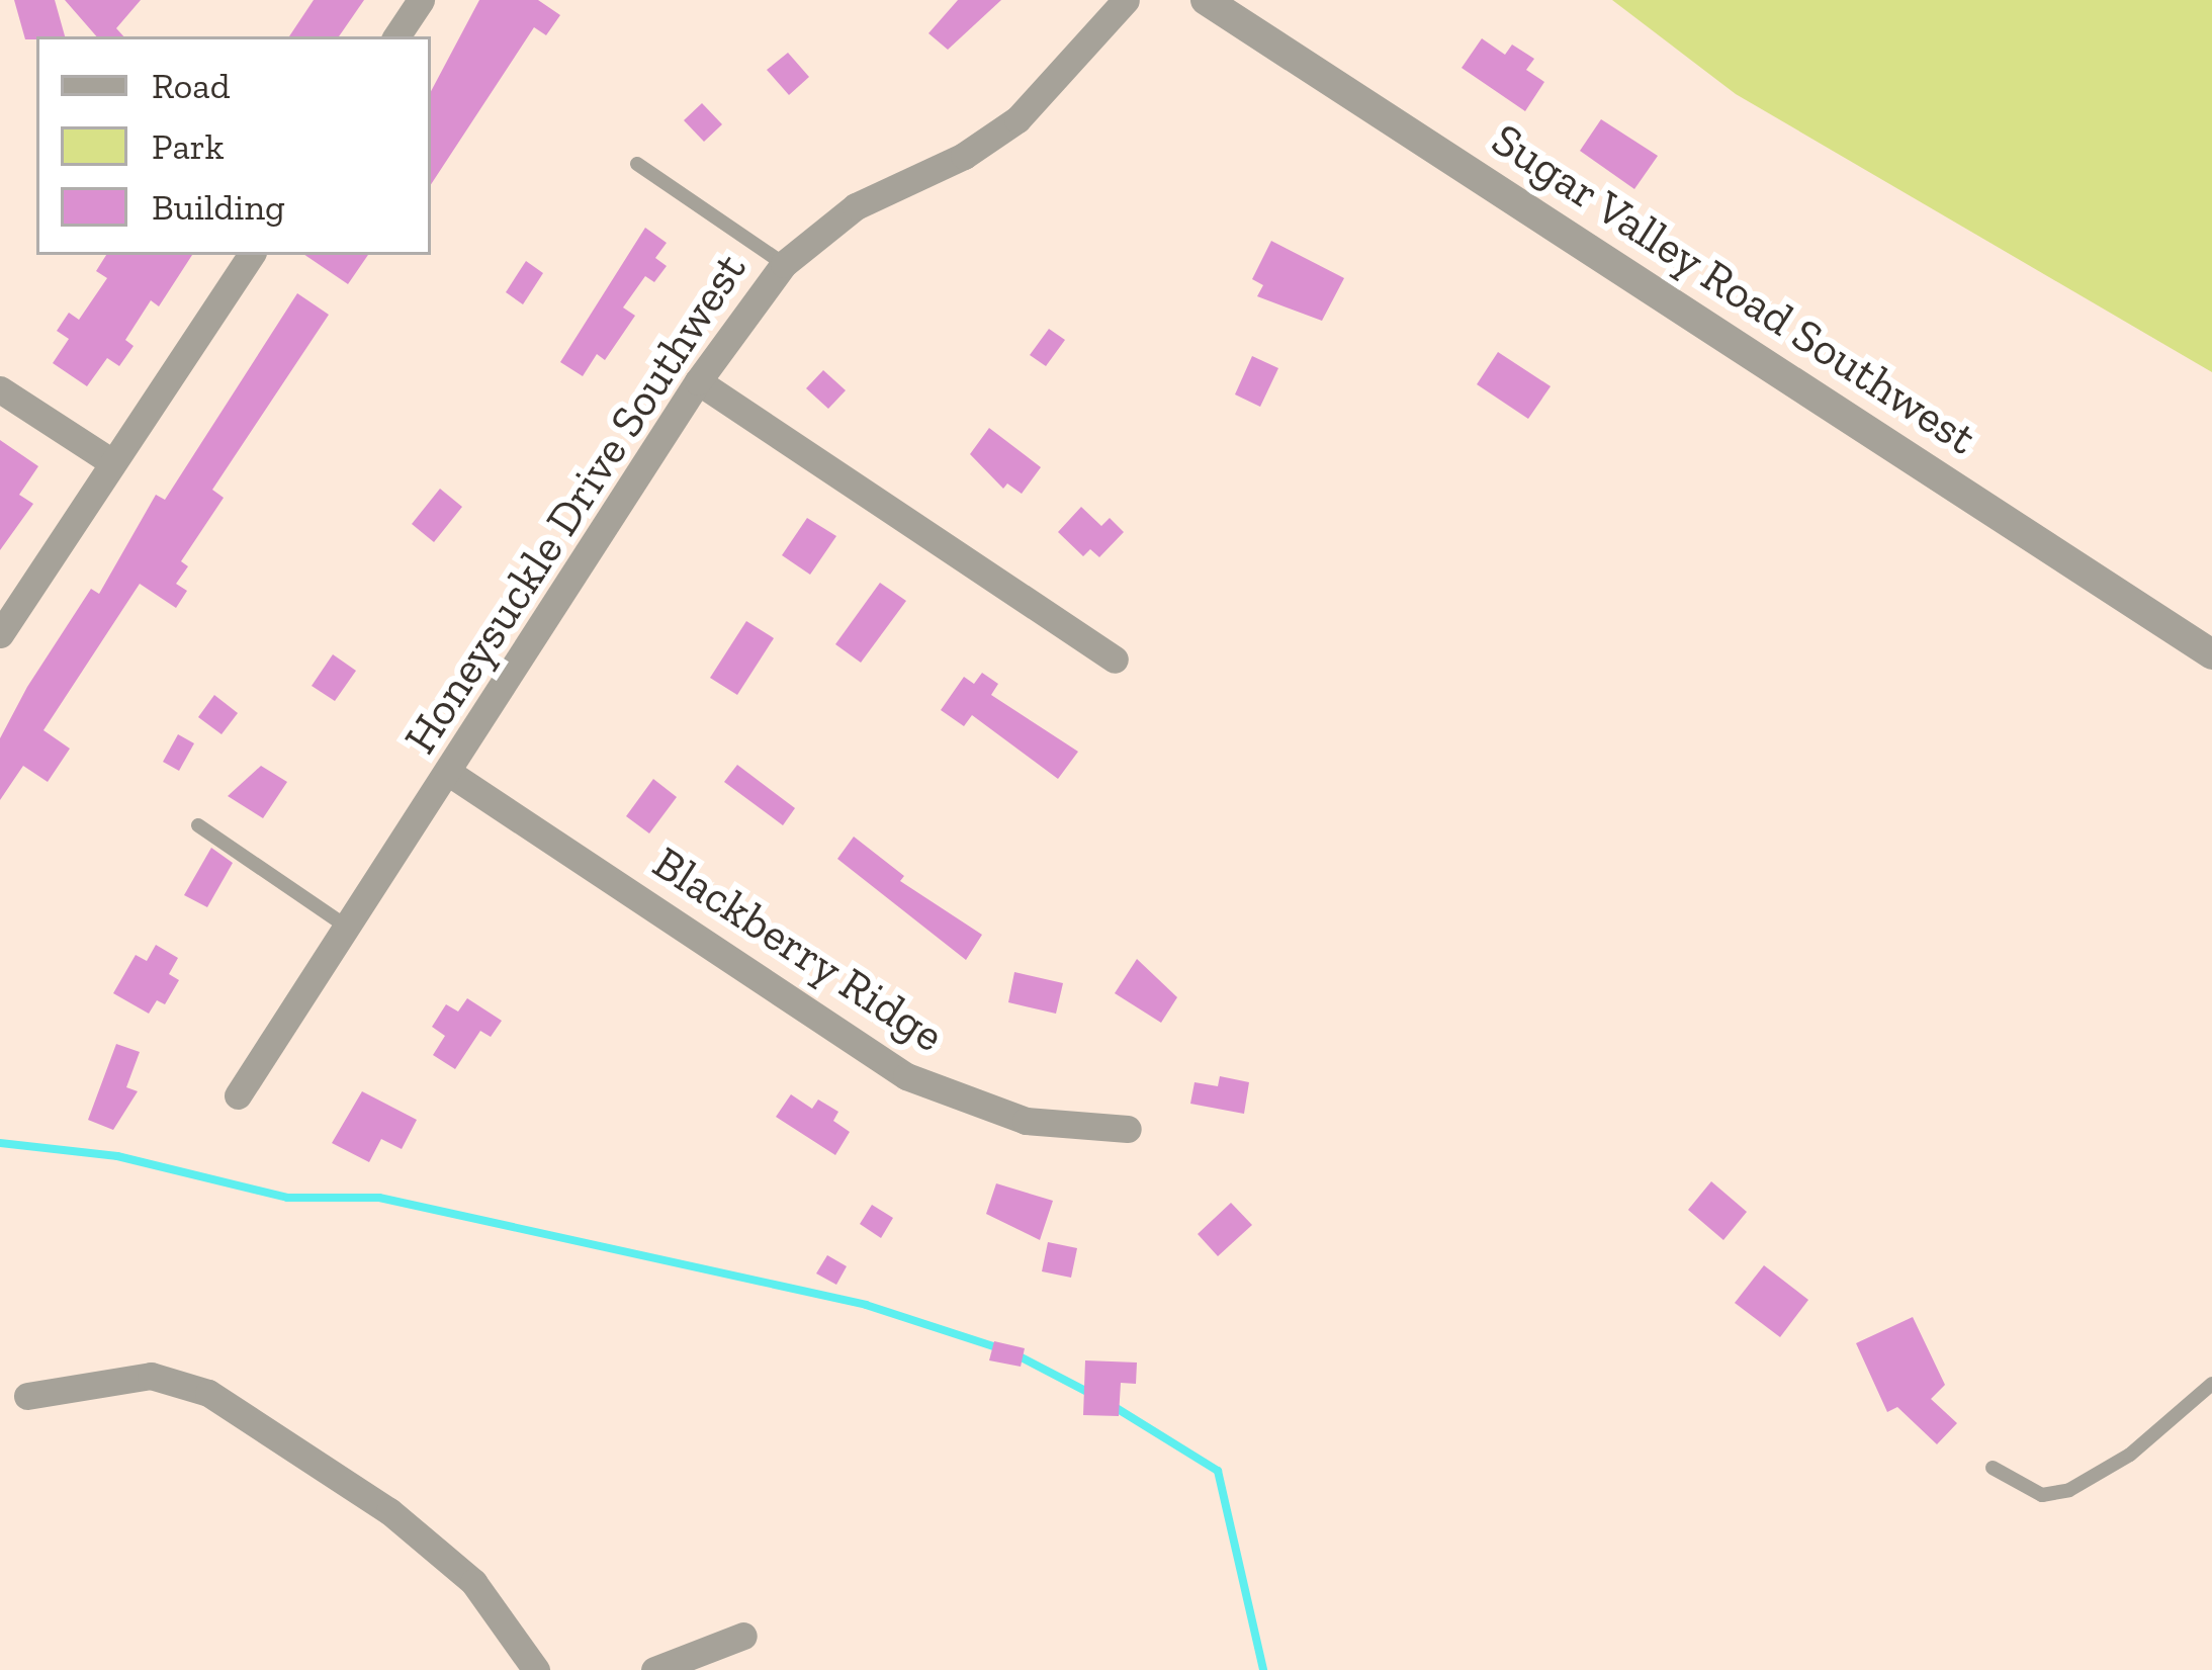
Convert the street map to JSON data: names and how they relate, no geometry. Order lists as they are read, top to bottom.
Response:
{
  "streets": {
    "street": ["Sugar Valley Road Southwest", "Honeysuckle Drive Southwest", "Blackberry Ridge"]
  },
  "crossings": [
    ["Honeysuckle Drive Southwest", "Blackberry Ridge"]
  ],
  "legend": ["Road", "Park", "Building"]
}
